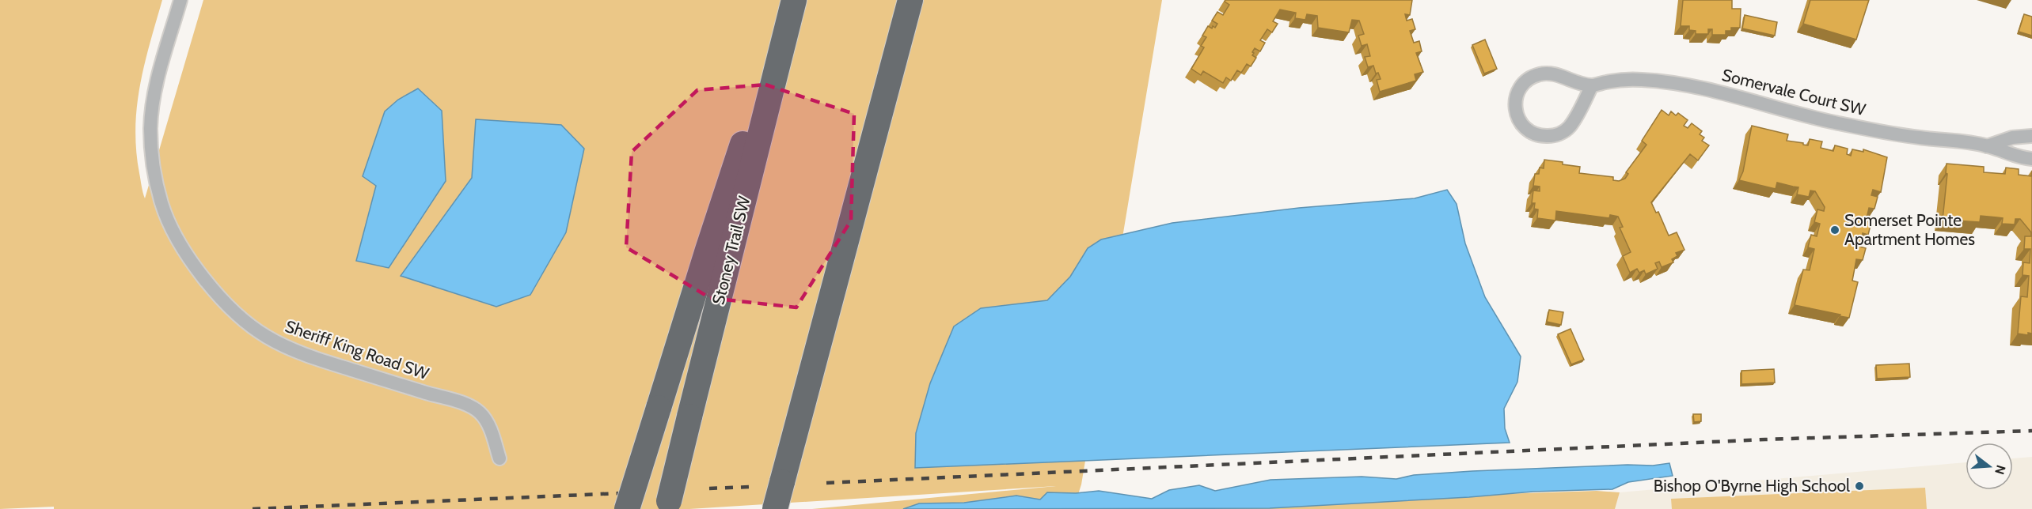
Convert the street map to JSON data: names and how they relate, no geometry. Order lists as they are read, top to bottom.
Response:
{
  "streets": {
    "highway": ["Stoney Trail SW"],
    "street": ["Somervale Court SW", "Sheriff King Road SW"]
  },
  "places": ["Somerset Pointe Apartment Homes", "Bishop O'Byrne High School"],
  "north": "right"
}
